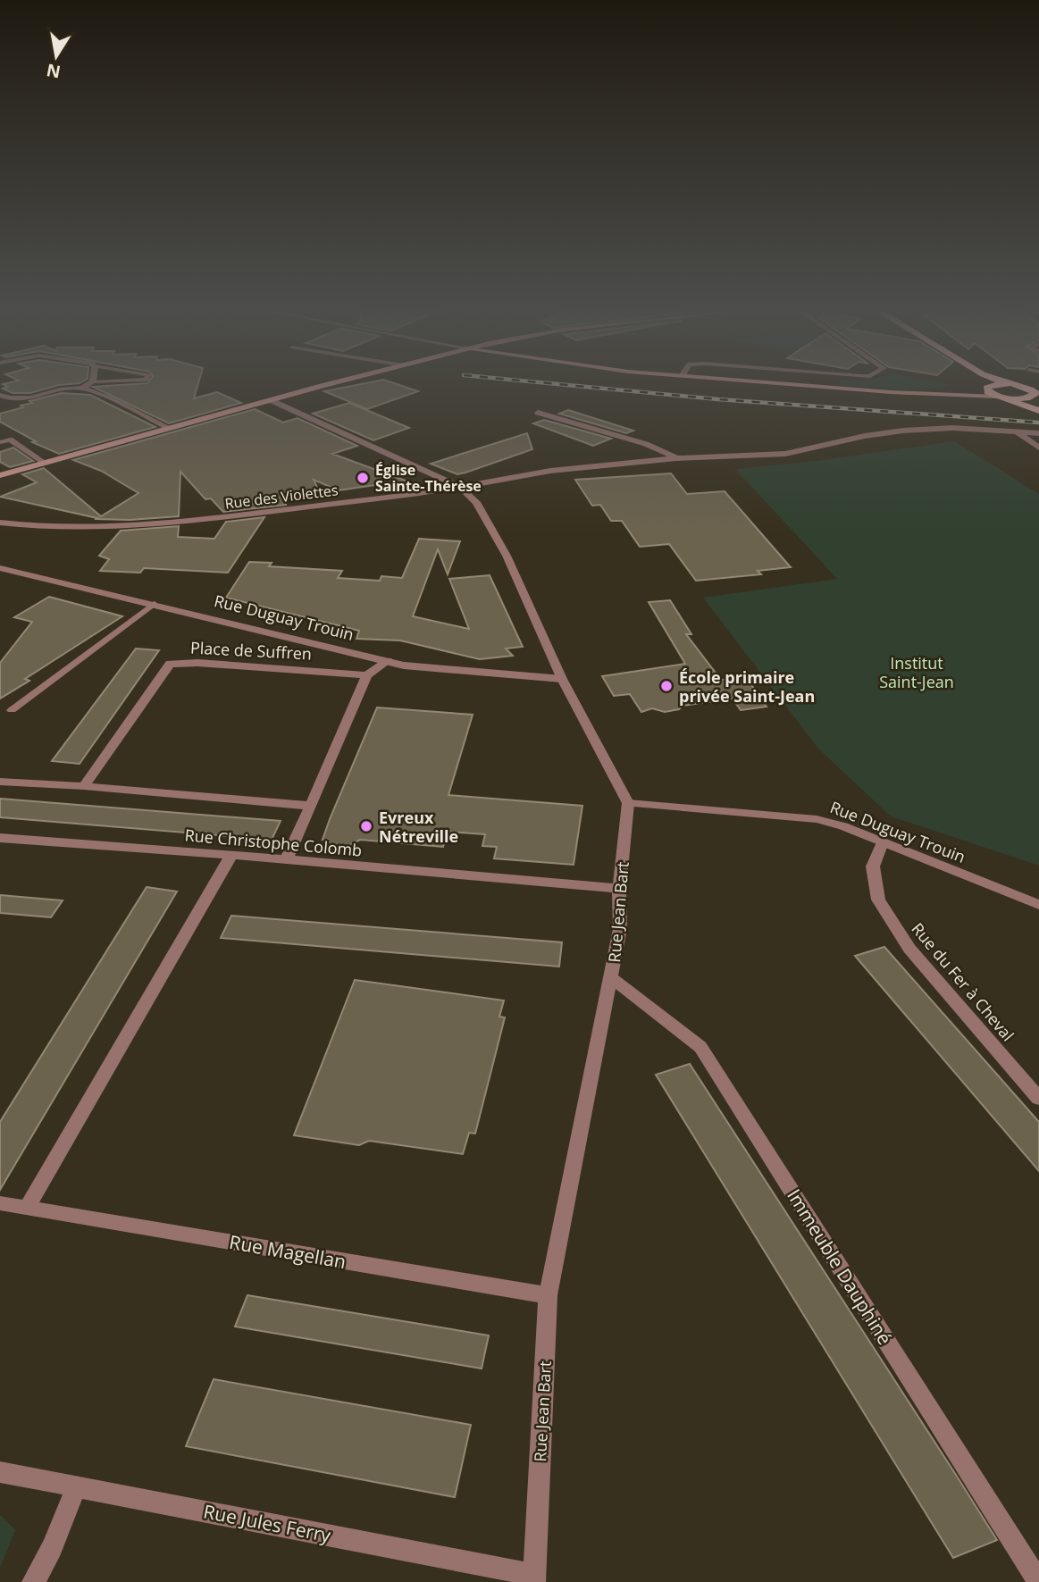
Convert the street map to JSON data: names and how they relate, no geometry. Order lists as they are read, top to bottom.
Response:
{
  "streets": {
    "street": [
      "Rue des Violettes",
      "Rue Duguay Trouin",
      "Place de Suffren",
      "Rue Christophe Colomb",
      "Rue Jean Bart",
      "Rue du Fer à Cheval",
      "Rue Magellan",
      "Immeuble Dauphiné",
      "Rue Jules Ferry"
    ]
  },
  "crossings": [
    ["Rue Duguay Trouin", "Rue Jean Bart"],
    ["Rue Duguay Trouin", "Rue du Fer à Cheval"],
    ["Rue Christophe Colomb", "Rue Jean Bart"],
    ["Rue Jean Bart", "Rue Magellan"],
    ["Rue Jean Bart", "Immeuble Dauphiné"],
    ["Rue Jean Bart", "Rue Jules Ferry"]
  ],
  "parks": ["Institut Saint-Jean"],
  "places": ["Église Sainte-Thérèse", "École primaire privée Saint-Jean", "Evreux Nétreville"],
  "north": "bottom"
}
